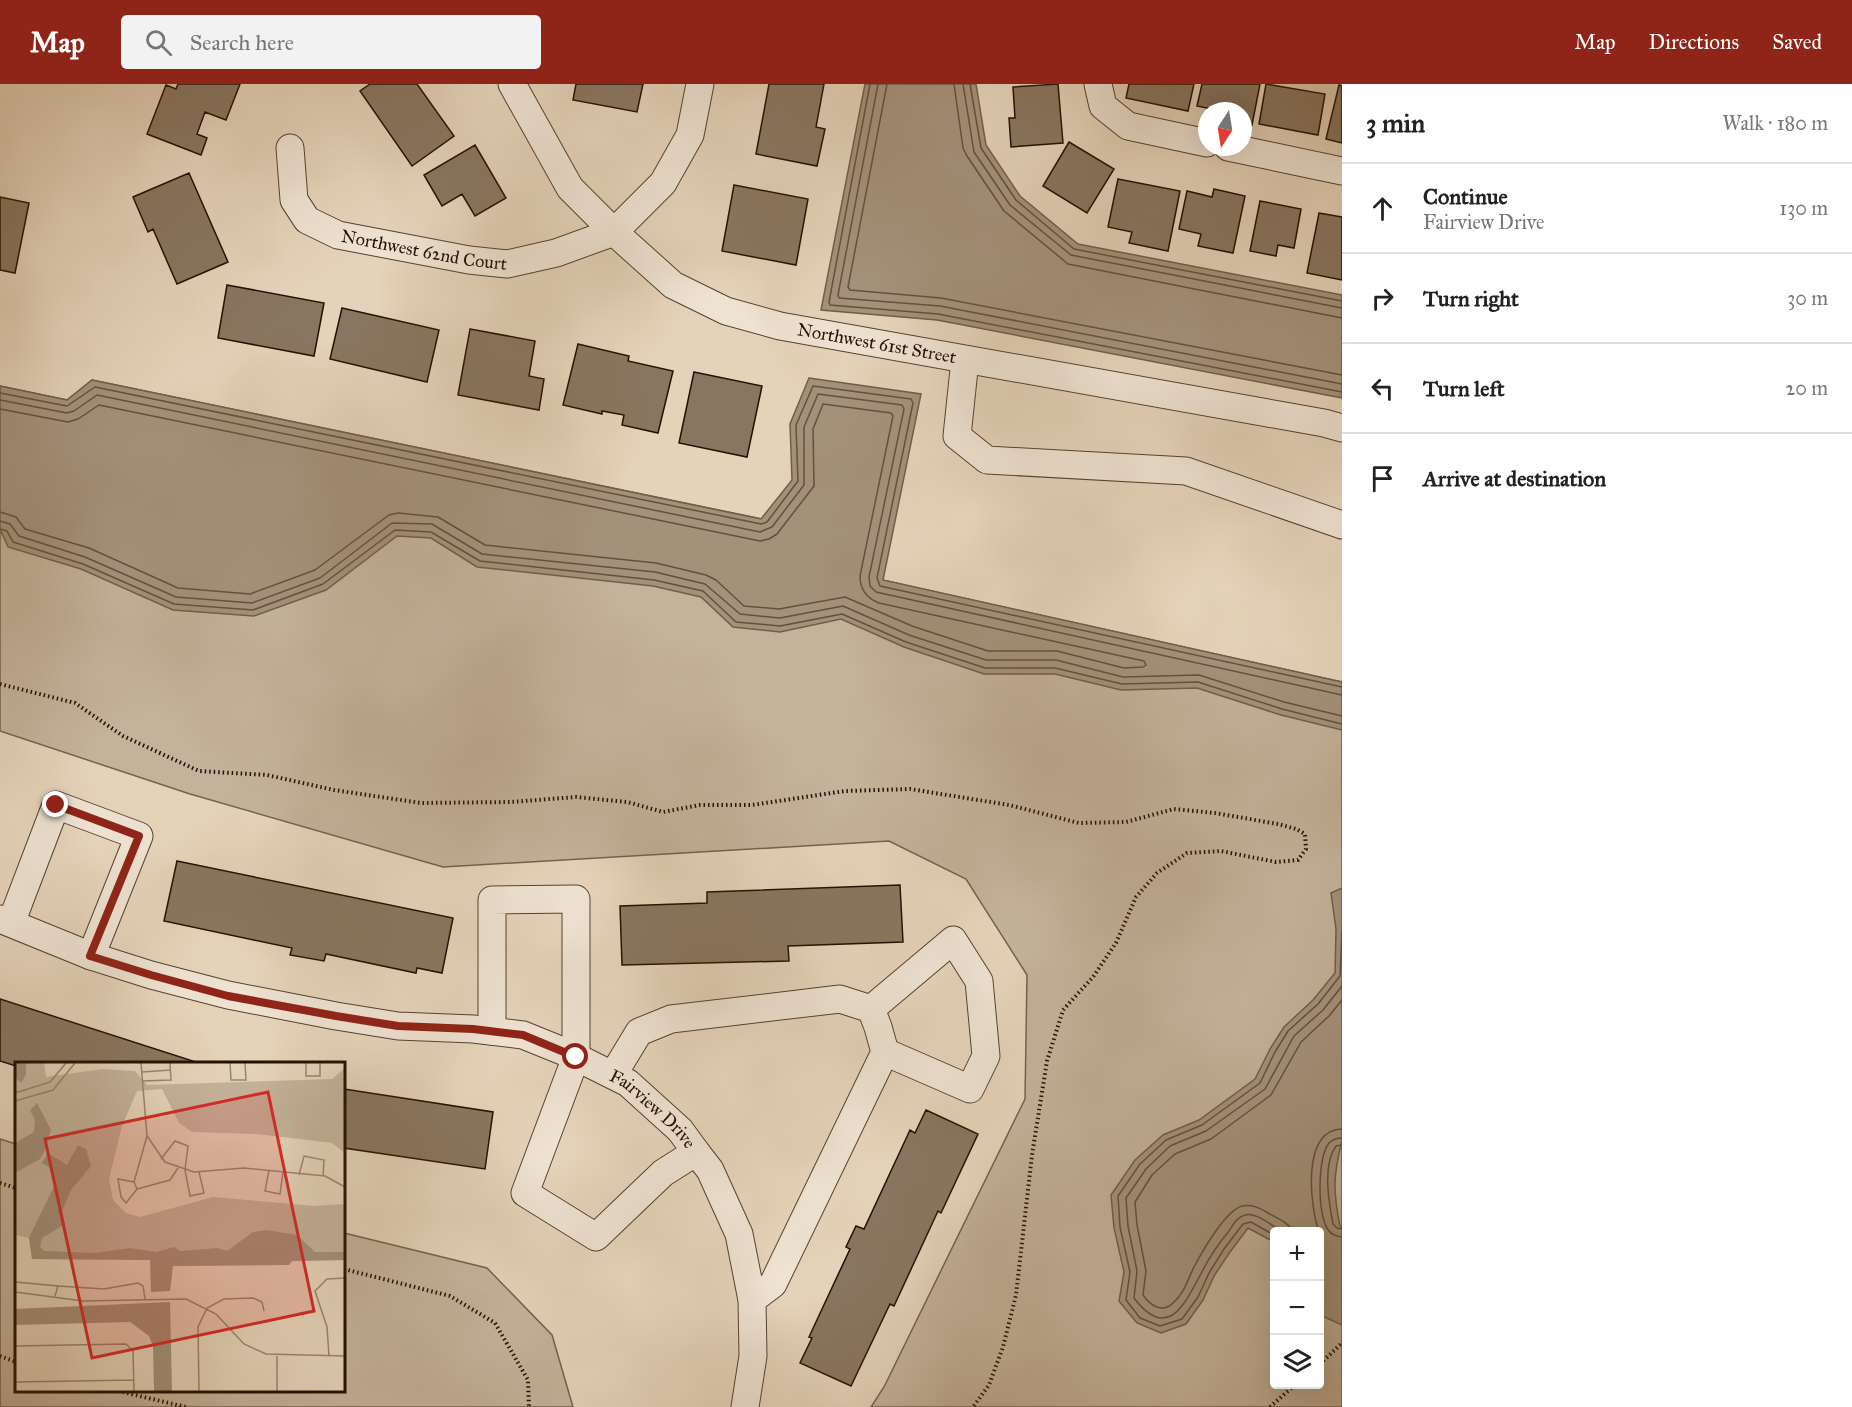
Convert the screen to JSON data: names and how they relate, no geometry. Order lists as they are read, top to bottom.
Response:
{
  "streets": {
    "street": ["Northwest 62nd Court", "Northwest 61st Street", "Fairview Drive"]
  },
  "crossings": [
    ["Northwest 62nd Court", "Northwest 61st Street"]
  ],
  "north": "bottom",
  "page": {
    "header": "Map",
    "search": "Search here",
    "nav": ["Map", "Directions", "Saved"],
    "heading": ["3 min", "Walk · 180 m"],
    "list": [
      ["Continue", "Fairview Drive", "130 m"],
      ["Turn right", "30 m"],
      ["Turn left", "20 m"],
      "Arrive at destination"
    ],
    "map_buttons": ["+", "−"]
  }
}
